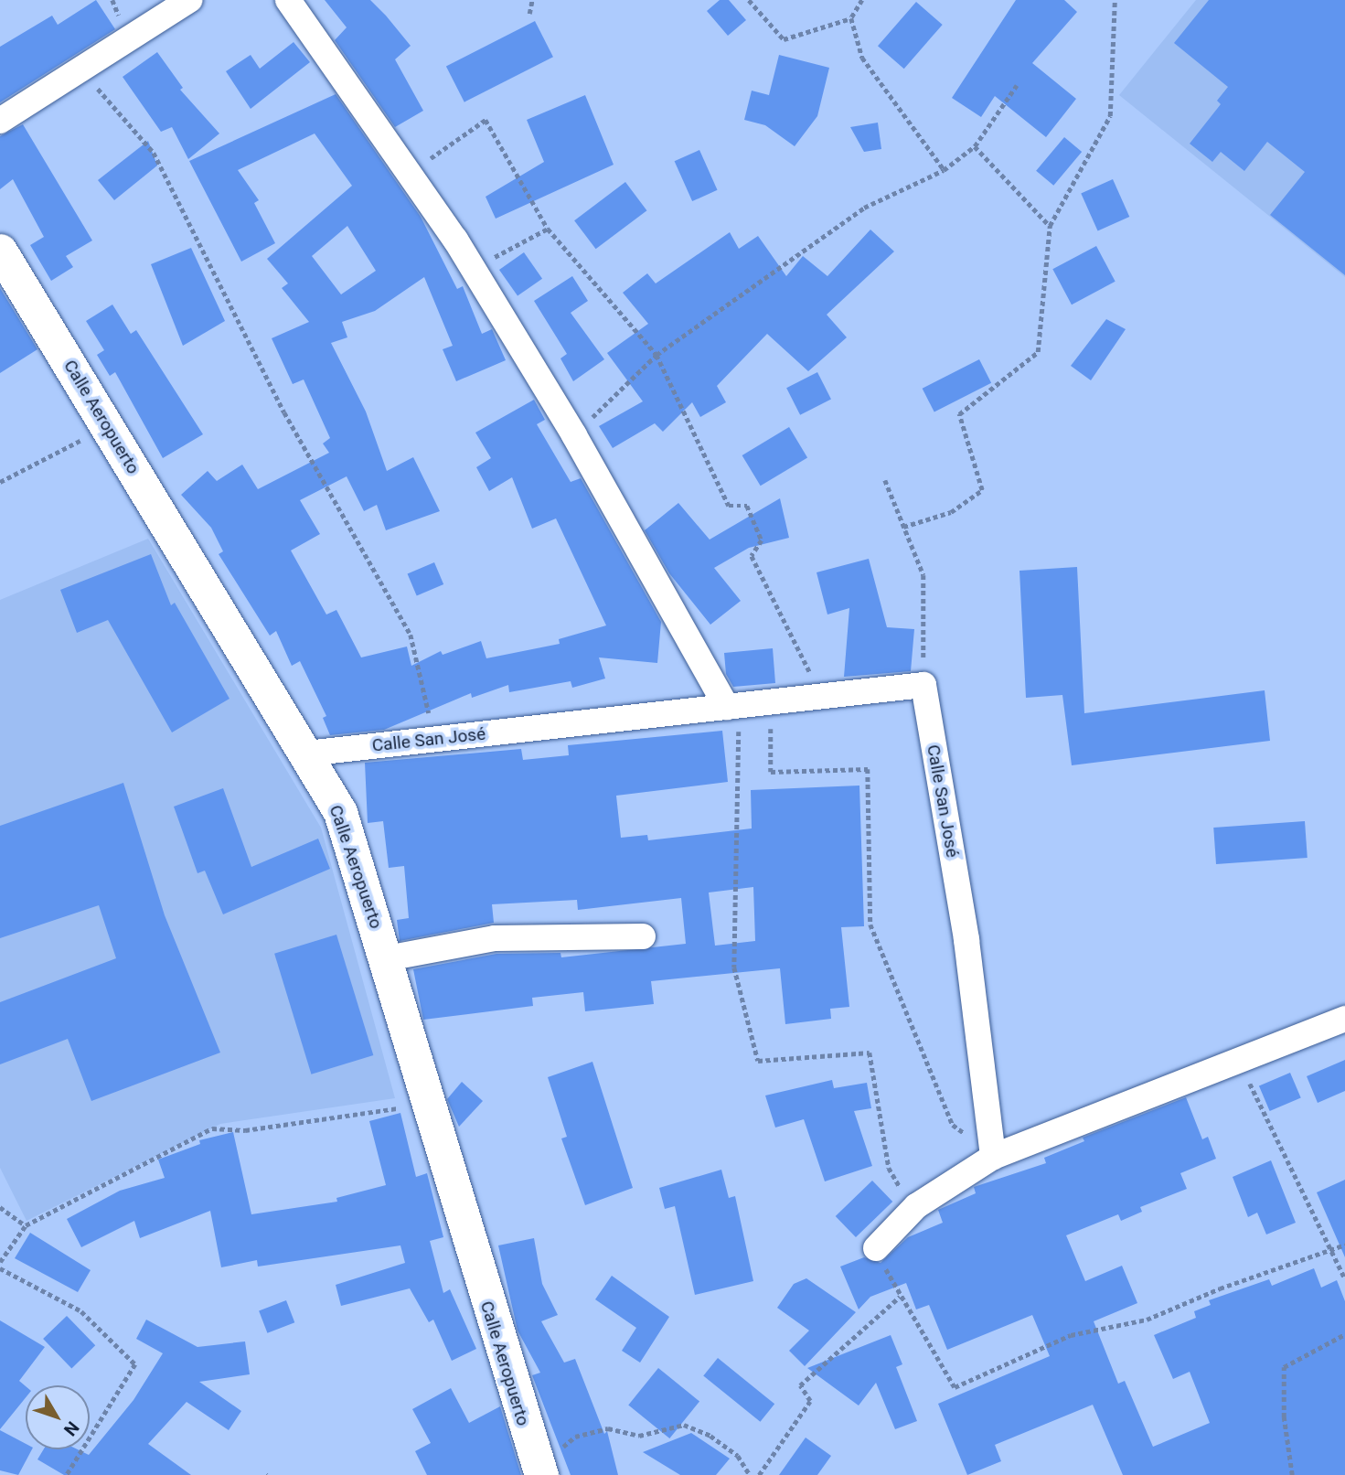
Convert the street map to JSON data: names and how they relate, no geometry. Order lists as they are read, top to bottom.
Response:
{
  "streets": {
    "street": ["Calle Aeropuerto", "Calle San José"]
  },
  "crossings": [
    ["Calle Aeropuerto", "Calle San José"]
  ],
  "north": "bottom right"
}
